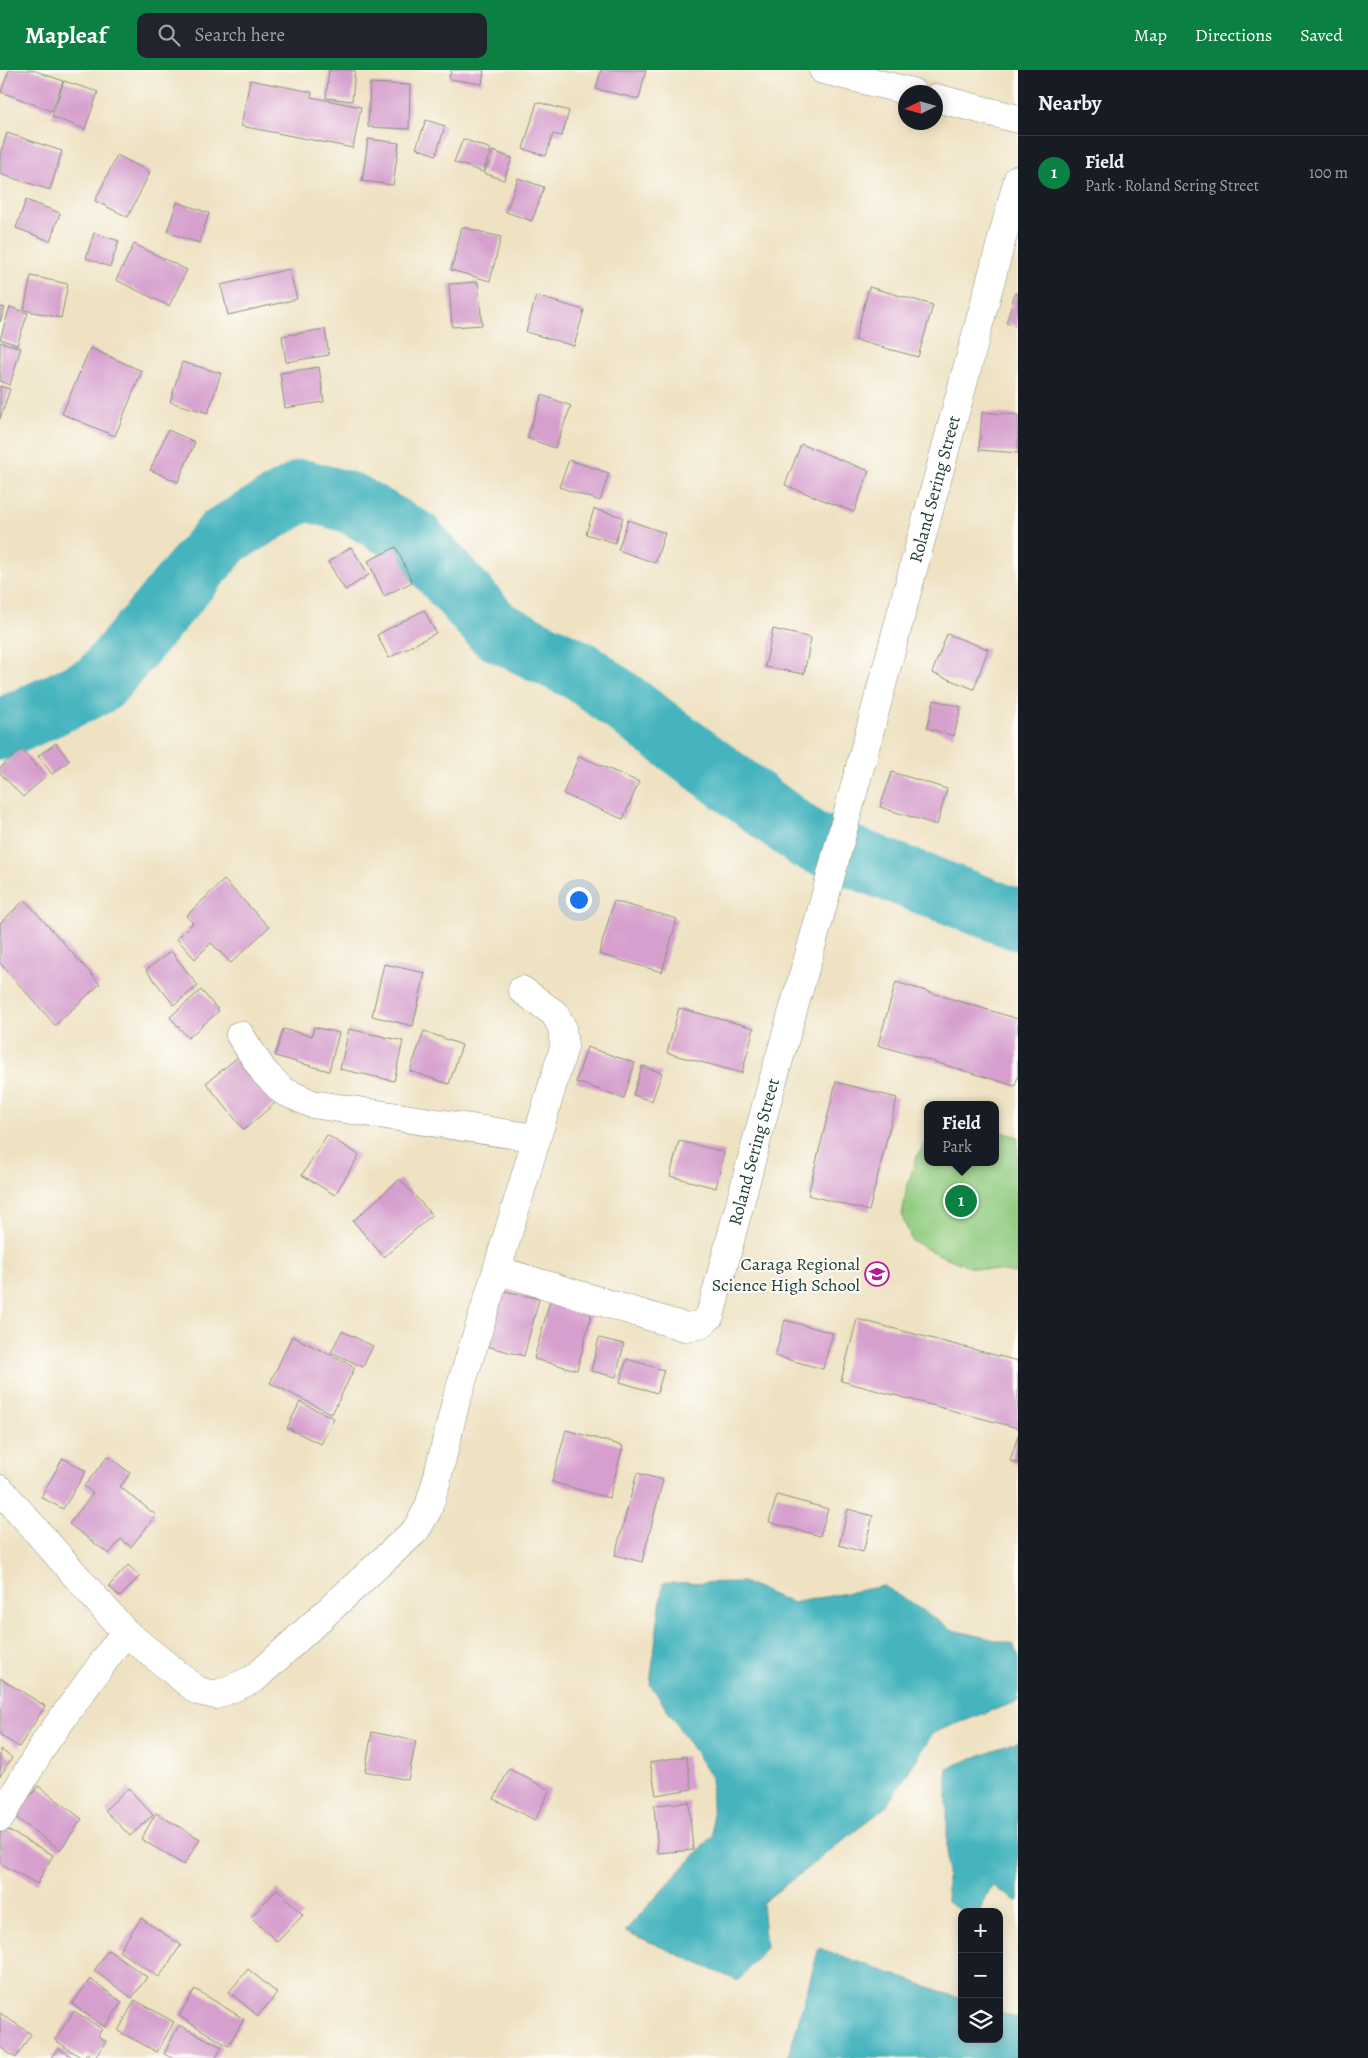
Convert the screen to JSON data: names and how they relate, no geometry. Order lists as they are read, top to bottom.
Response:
{
  "streets": {
    "street": ["Roland Sering Street"]
  },
  "places": {
    "school or university": ["Caraga Regional Science High School"]
  },
  "north": "left",
  "page": {
    "header": "Mapleaf",
    "search": "Search here",
    "nav": ["Map", "Directions", "Saved"],
    "heading": "Nearby",
    "list": [
      {
        "mark": "1",
        "name": "Field",
        "note": "Park · Roland Sering Street",
        "value": "100 m"
      }
    ],
    "popup": ["Field", "Park"],
    "pins": "1",
    "map_buttons": ["+", "−"]
  }
}
